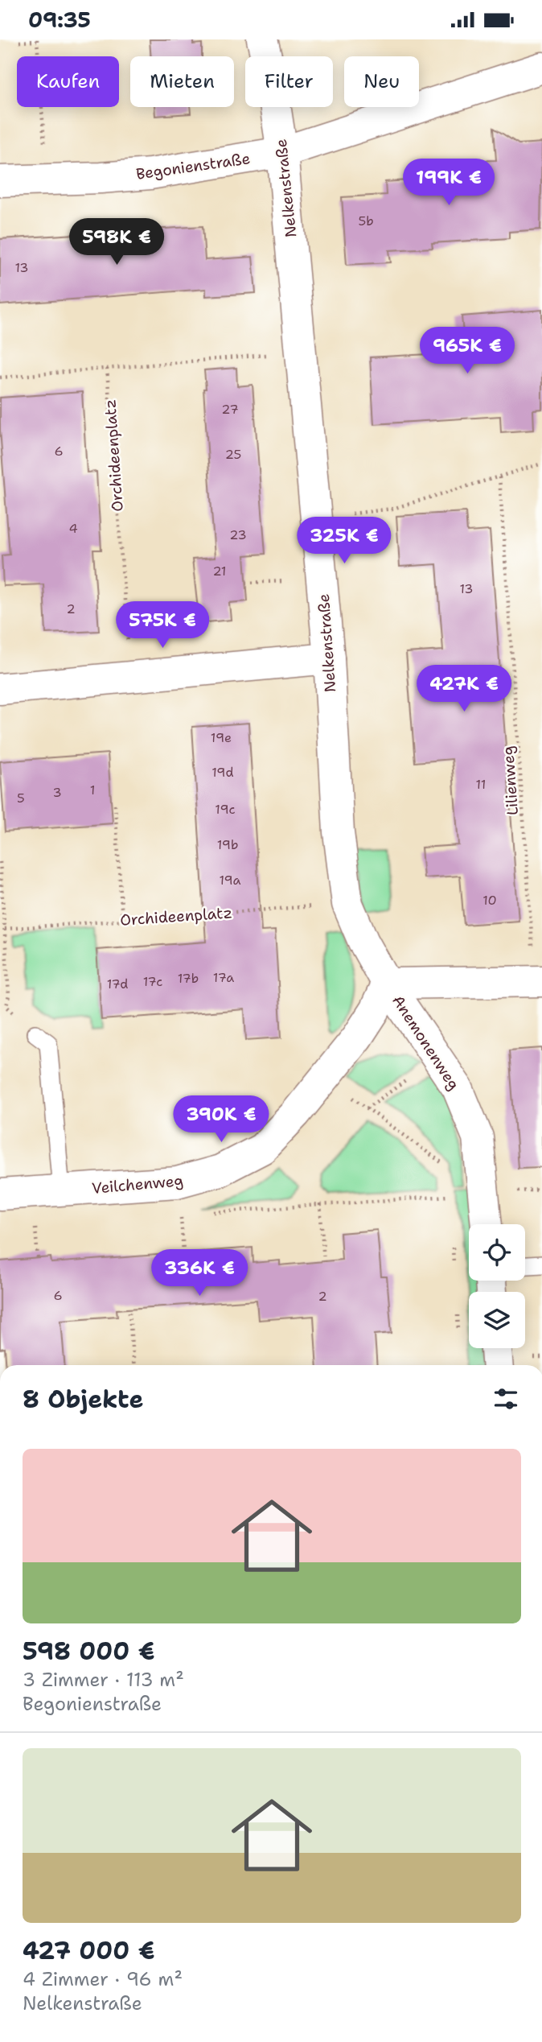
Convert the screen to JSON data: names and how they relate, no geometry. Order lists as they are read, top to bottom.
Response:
{
  "streets": {
    "street": [
      "Begonienstraße",
      "Nelkenstraße",
      "Anemonenweg",
      "Veilchenweg"
    ],
    "path": ["Orchideenplatz", "Lilienweg"]
  },
  "crossings": [
    ["Begonienstraße", "Nelkenstraße"],
    ["Nelkenstraße", "Orchideenplatz"],
    ["Nelkenstraße", "Anemonenweg"],
    ["Nelkenstraße", "Veilchenweg"],
    ["Anemonenweg", "Veilchenweg"]
  ],
  "house_numbers": [
    "5b",
    "13",
    "27",
    "6",
    "25",
    "4",
    "23",
    "21",
    "13",
    "2",
    "19e",
    "19d",
    "11",
    "1",
    "3",
    "5",
    "19c",
    "19b",
    "19a",
    "10",
    "17a",
    "17b",
    "17c",
    "17d",
    "6",
    "2"
  ],
  "page": {
    "status": "09:35",
    "chip": [
      "Kaufen",
      "Mieten",
      "Filter",
      "Neu"
    ],
    "price": [
      "199K €",
      "598K €",
      "965K €",
      "325K €",
      "575K €",
      "427K €",
      "390K €",
      "336K €"
    ],
    "heading": "8 Objekte",
    "list": [
      {
        "name": "598 000 €",
        "note": "3 Zimmer · 113 m² · Begonienstraße"
      },
      {
        "name": "427 000 €",
        "note": "4 Zimmer · 96 m² · Nelkenstraße"
      }
    ]
  }
}
